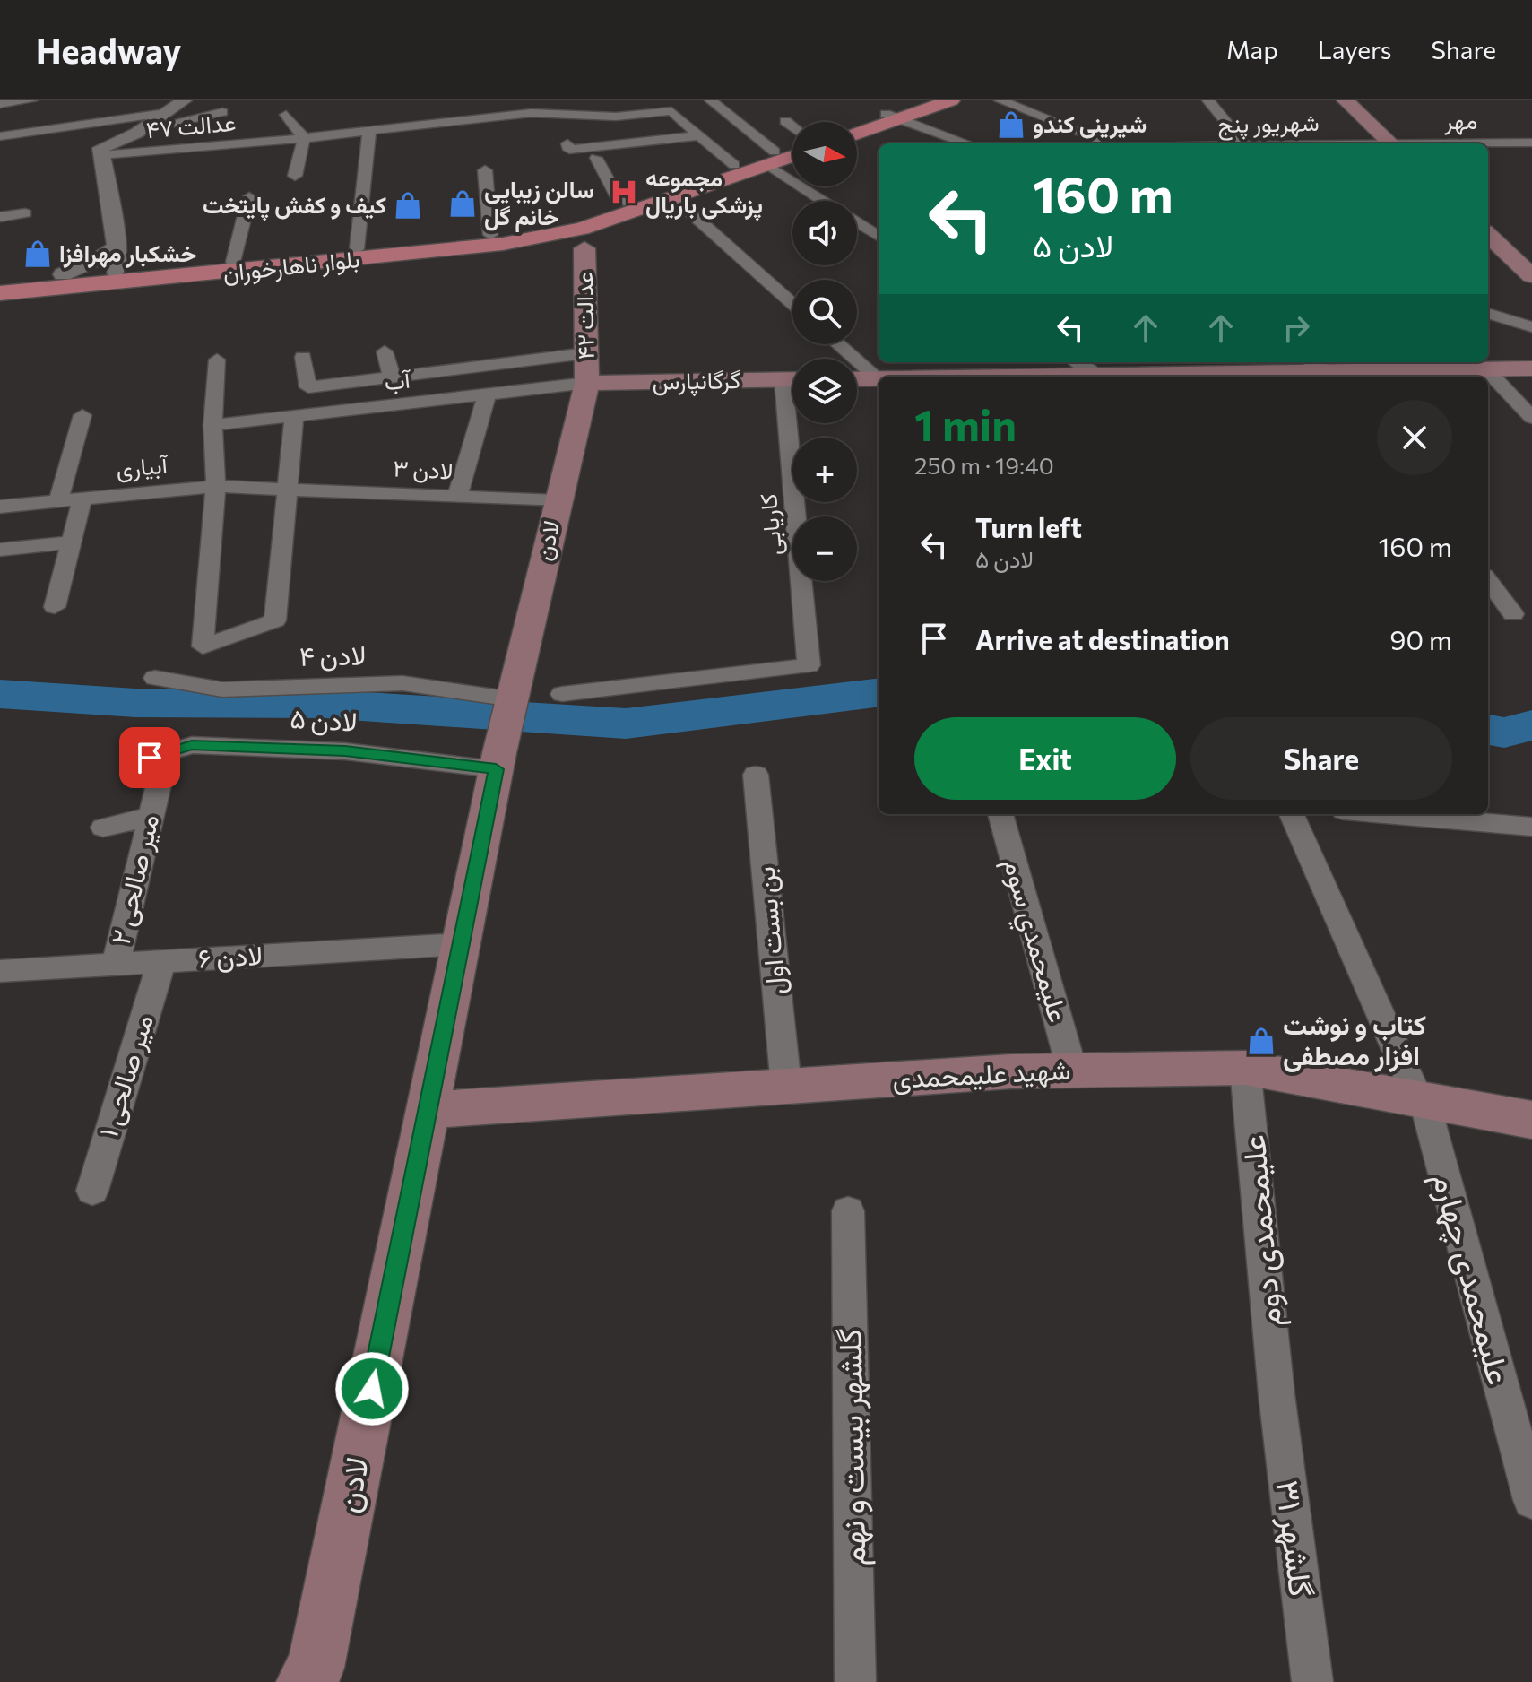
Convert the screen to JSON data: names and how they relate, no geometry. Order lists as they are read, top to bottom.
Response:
{
  "streets": {
    "main road": [
      "بلوار ناهارخوران",
      "عدالت ۴۲",
      "گرگانپارس",
      "لادن",
      "شهید علیمحمدی"
    ],
    "street": [
      "مهر",
      "عدالت ۴۷",
      "آب",
      "آبیاری",
      "۳ لادن",
      "کاریابی",
      "۴ لادن",
      "۵ لادن",
      "۲ میر صالحی",
      "بن بست اول",
      "عليمحمدي سوم",
      "۶ لادن",
      "۱ میر صالحی",
      "علیمحمدی دوم",
      "علیمحمدی چهارم",
      "گلشهر بیست و نهم",
      "گلشهر ۳۱"
    ]
  },
  "crossings": [
    ["عدالت ۴۷", "بلوار ناهارخوران"],
    ["بلوار ناهارخوران", "عدالت ۴۲"],
    ["عدالت ۴۲", "آب"],
    ["عدالت ۴۲", "گرگانپارس"],
    ["عدالت ۴۲", "لادن"],
    ["آب", "گرگانپارس"],
    ["آب", "لادن"],
    ["گرگانپارس", "لادن"],
    ["آبیاری", "۳ لادن"],
    ["۳ لادن", "لادن"],
    ["لادن", "۴ لادن"],
    ["لادن", "۵ لادن"],
    ["لادن", "۶ لادن"],
    ["لادن", "شهید علیمحمدی"],
    ["۵ لادن", "۲ میر صالحی"],
    ["۲ میر صالحی", "۶ لادن"],
    ["بن بست اول", "شهید علیمحمدی"],
    ["عليمحمدي سوم", "شهید علیمحمدی"],
    ["۶ لادن", "۱ میر صالحی"],
    ["شهید علیمحمدی", "علیمحمدی دوم"],
    ["شهید علیمحمدی", "علیمحمدی چهارم"],
    ["علیمحمدی دوم", "گلشهر ۳۱"]
  ],
  "places": {
    "shop": [
      "شیرینی کندو",
      "سالن زیبایی خانم گل",
      "کیف و کفش پایتخت",
      "خشكبار مهرافزا",
      "کتاب و نوشت افزار مصطفی"
    ],
    "hospital": ["مجموعه پزشکی باریال"]
  },
  "north": "right",
  "page": {
    "header": "Headway",
    "nav": ["Map", "Layers", "Share"],
    "map_buttons": ["+", "−"],
    "turn": ["160 m", "۵ لادن"],
    "heading": ["1 min", "250 m · 19:40"],
    "list": [
      {
        "name": "Turn left",
        "note": "۵ لادن",
        "value": "160 m"
      },
      {
        "name": "Arrive at destination",
        "value": "90 m"
      }
    ],
    "buttons": ["Exit", "Share"]
  }
}
